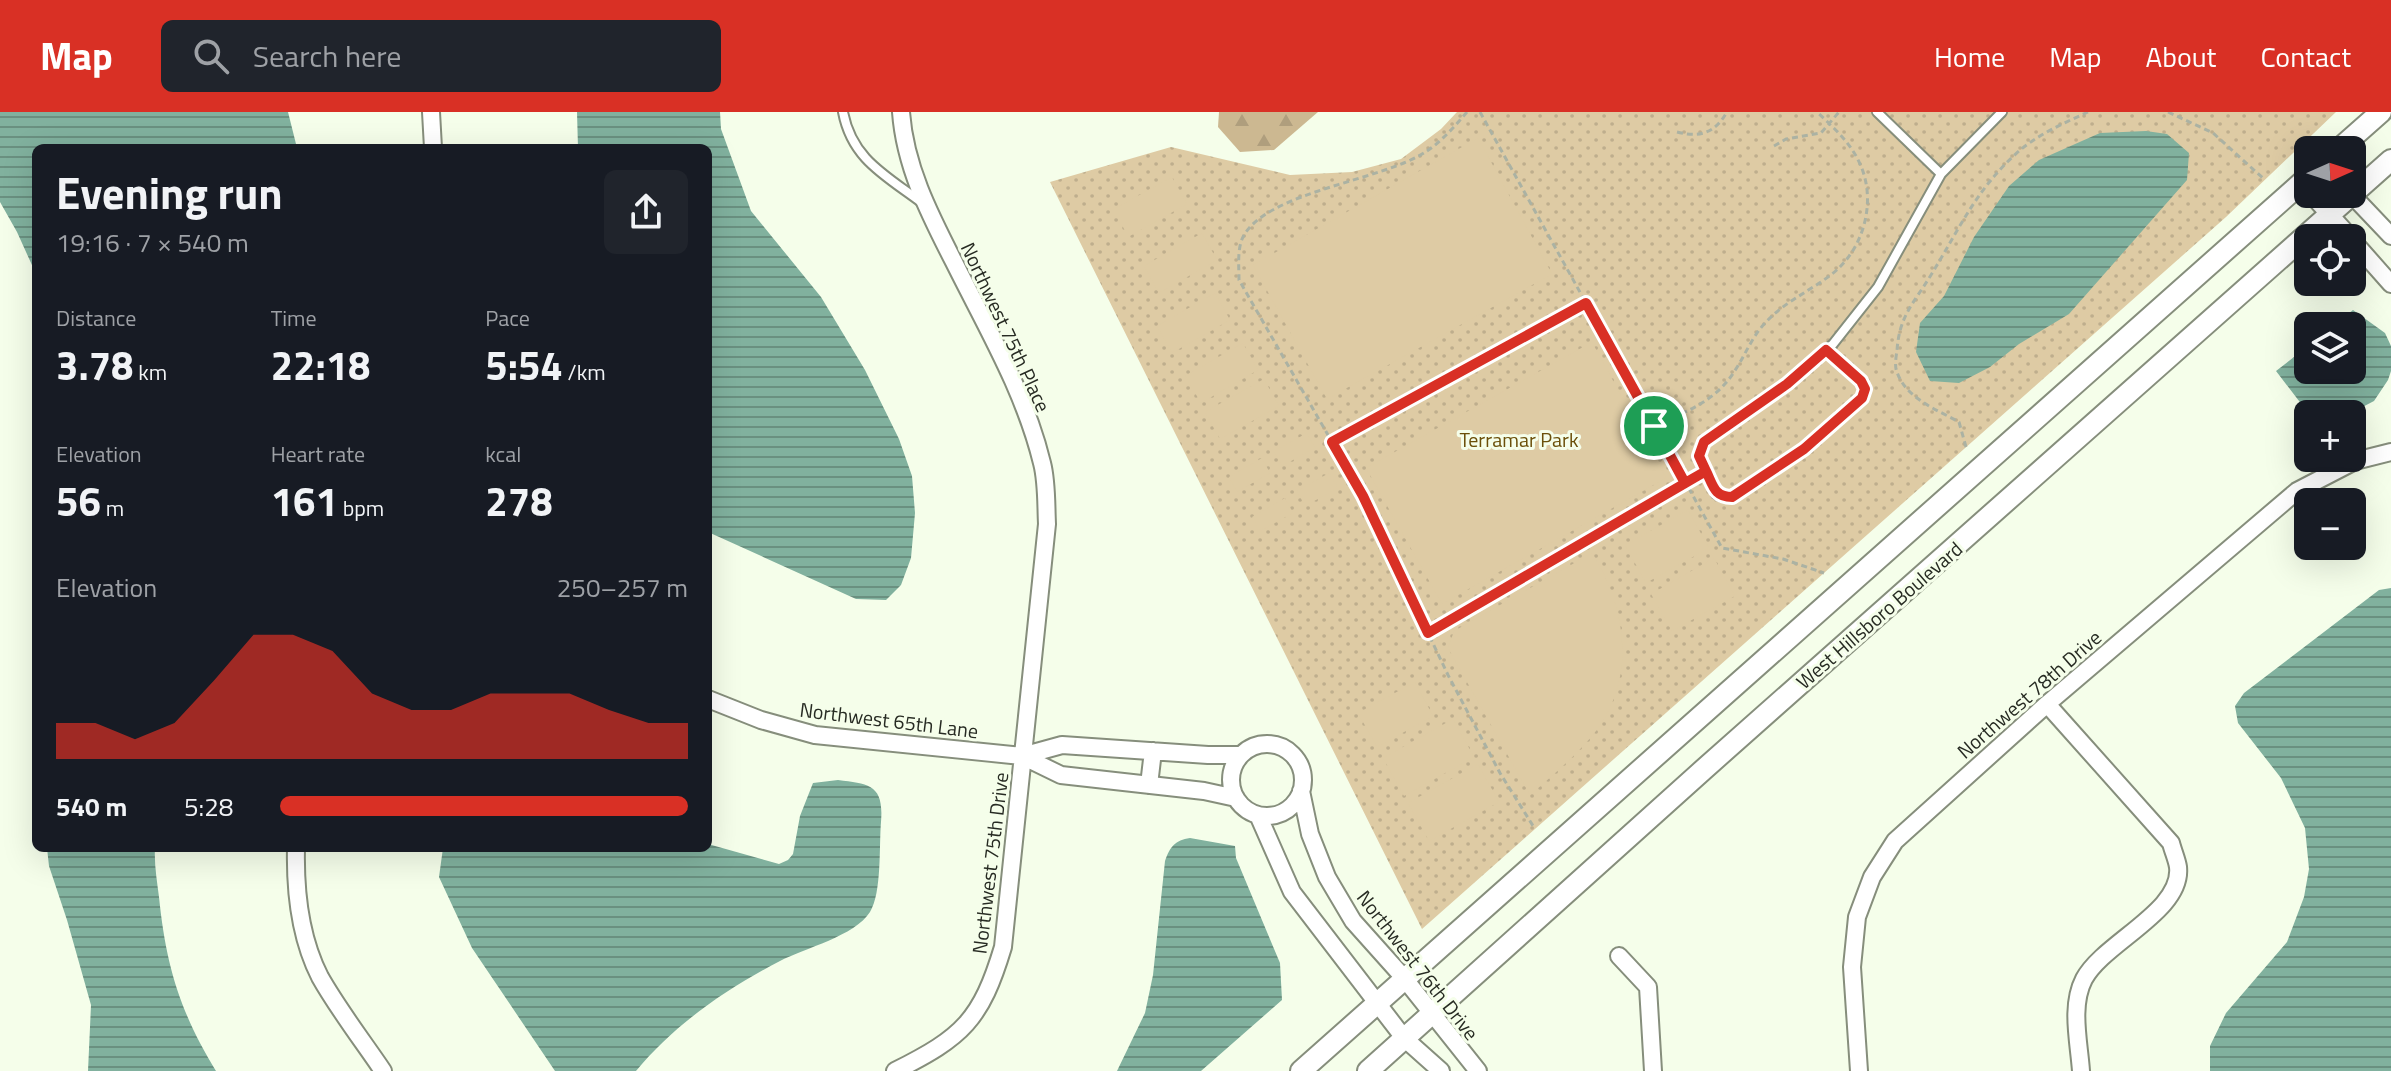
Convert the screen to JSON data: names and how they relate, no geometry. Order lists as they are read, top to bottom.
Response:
{
  "streets": {
    "street": [
      "Northwest 75th Place",
      "West Hillsboro Boulevard",
      "Northwest 78th Drive",
      "Northwest 65th Lane",
      "Northwest 75th Drive",
      "Northwest 76th Drive"
    ]
  },
  "crossings": [
    ["Northwest 75th Place", "Northwest 65th Lane"],
    ["Northwest 75th Place", "Northwest 75th Drive"],
    ["West Hillsboro Boulevard", "Northwest 76th Drive"],
    ["Northwest 65th Lane", "Northwest 75th Drive"]
  ],
  "parks": ["Terramar Park"],
  "north": "right",
  "page": {
    "header": "Map",
    "search": "Search here",
    "nav": [
      "Home",
      "Map",
      "About",
      "Contact"
    ],
    "map_buttons": ["+", "−"],
    "heading": ["Evening run", "19:16 · 7 × 540 m"],
    "stats": [
      ["Distance", "3.78 km"],
      ["Time", "22:18"],
      ["Pace", "5:54 /km"],
      ["Elevation", "56 m"],
      ["Heart rate", "161 bpm"],
      ["kcal", "278"]
    ],
    "chart": ["Elevation", "250–257 m"],
    "list": [
      {
        "name": "540 m",
        "note": "5:28"
      }
    ]
  }
}
